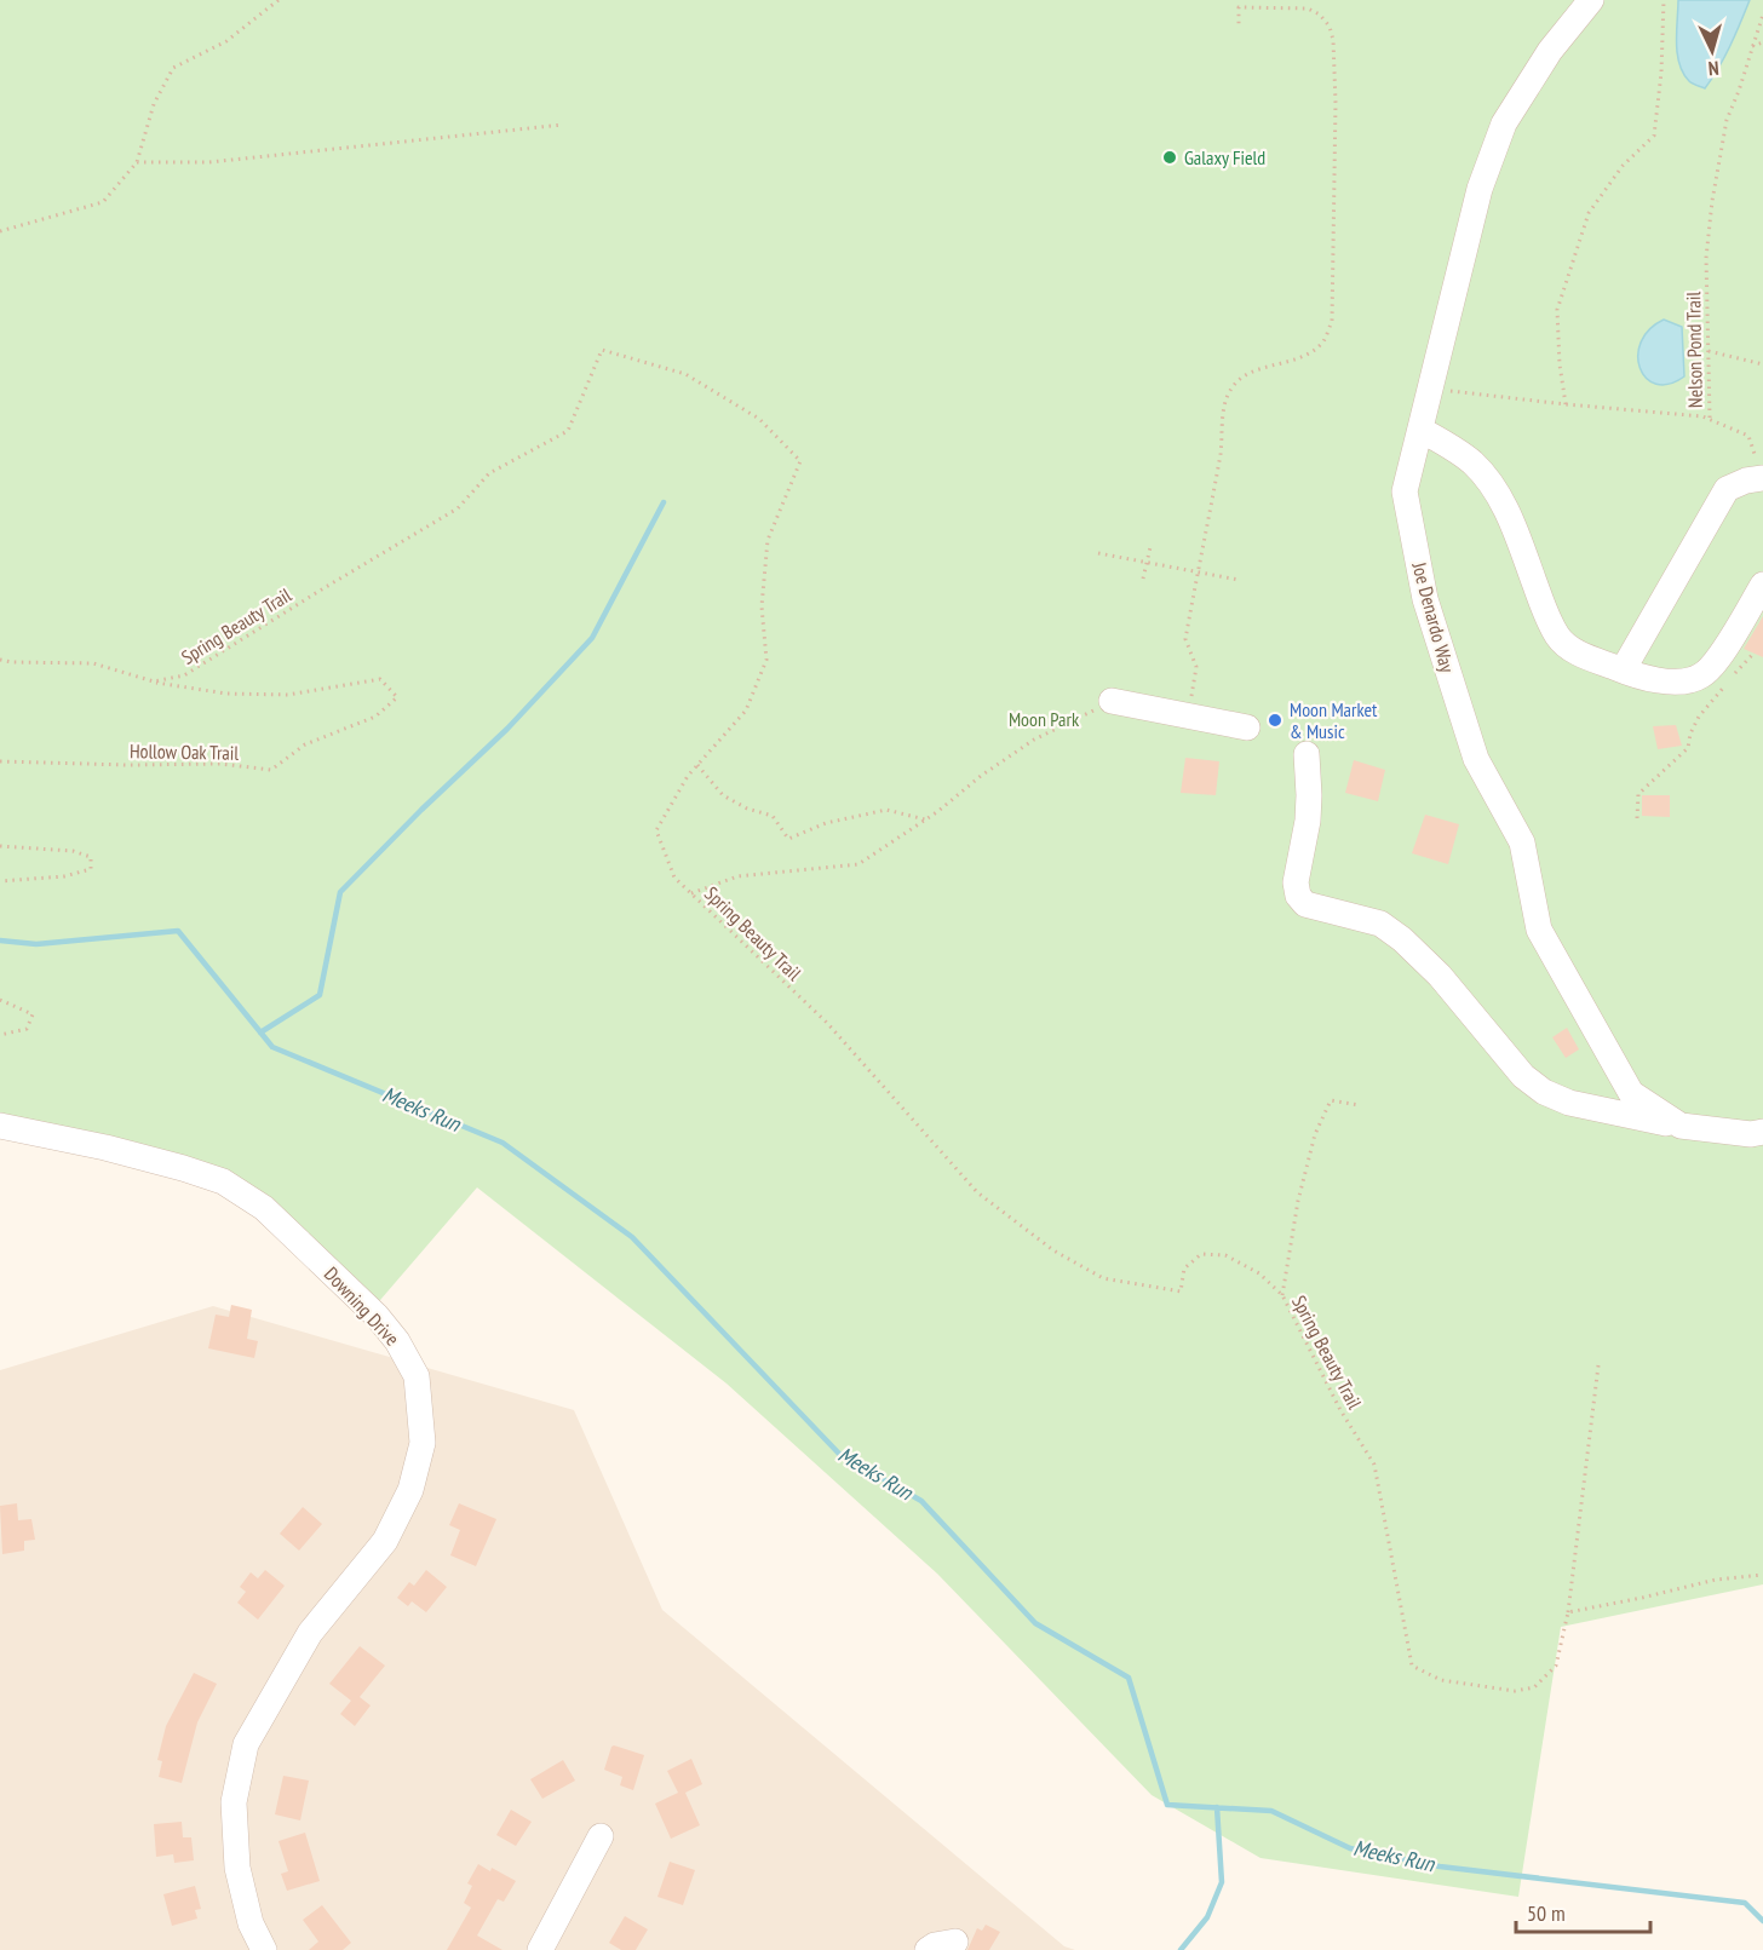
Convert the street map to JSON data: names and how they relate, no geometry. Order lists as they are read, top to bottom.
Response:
{
  "streets": {
    "street": ["Joe Denardo Way", "Downing Drive"],
    "path": ["Nelson Pond Trail", "Spring Beauty Trail", "Hollow Oak Trail"]
  },
  "crossings": [
    ["Nelson Pond Trail", "Joe Denardo Way"],
    ["Spring Beauty Trail", "Hollow Oak Trail"]
  ],
  "water": ["Meeks Run"],
  "parks": ["Moon Park"],
  "places": ["Galaxy Field", "Moon Market & Music"],
  "scale_bar": "50 m",
  "north": "bottom"
}
